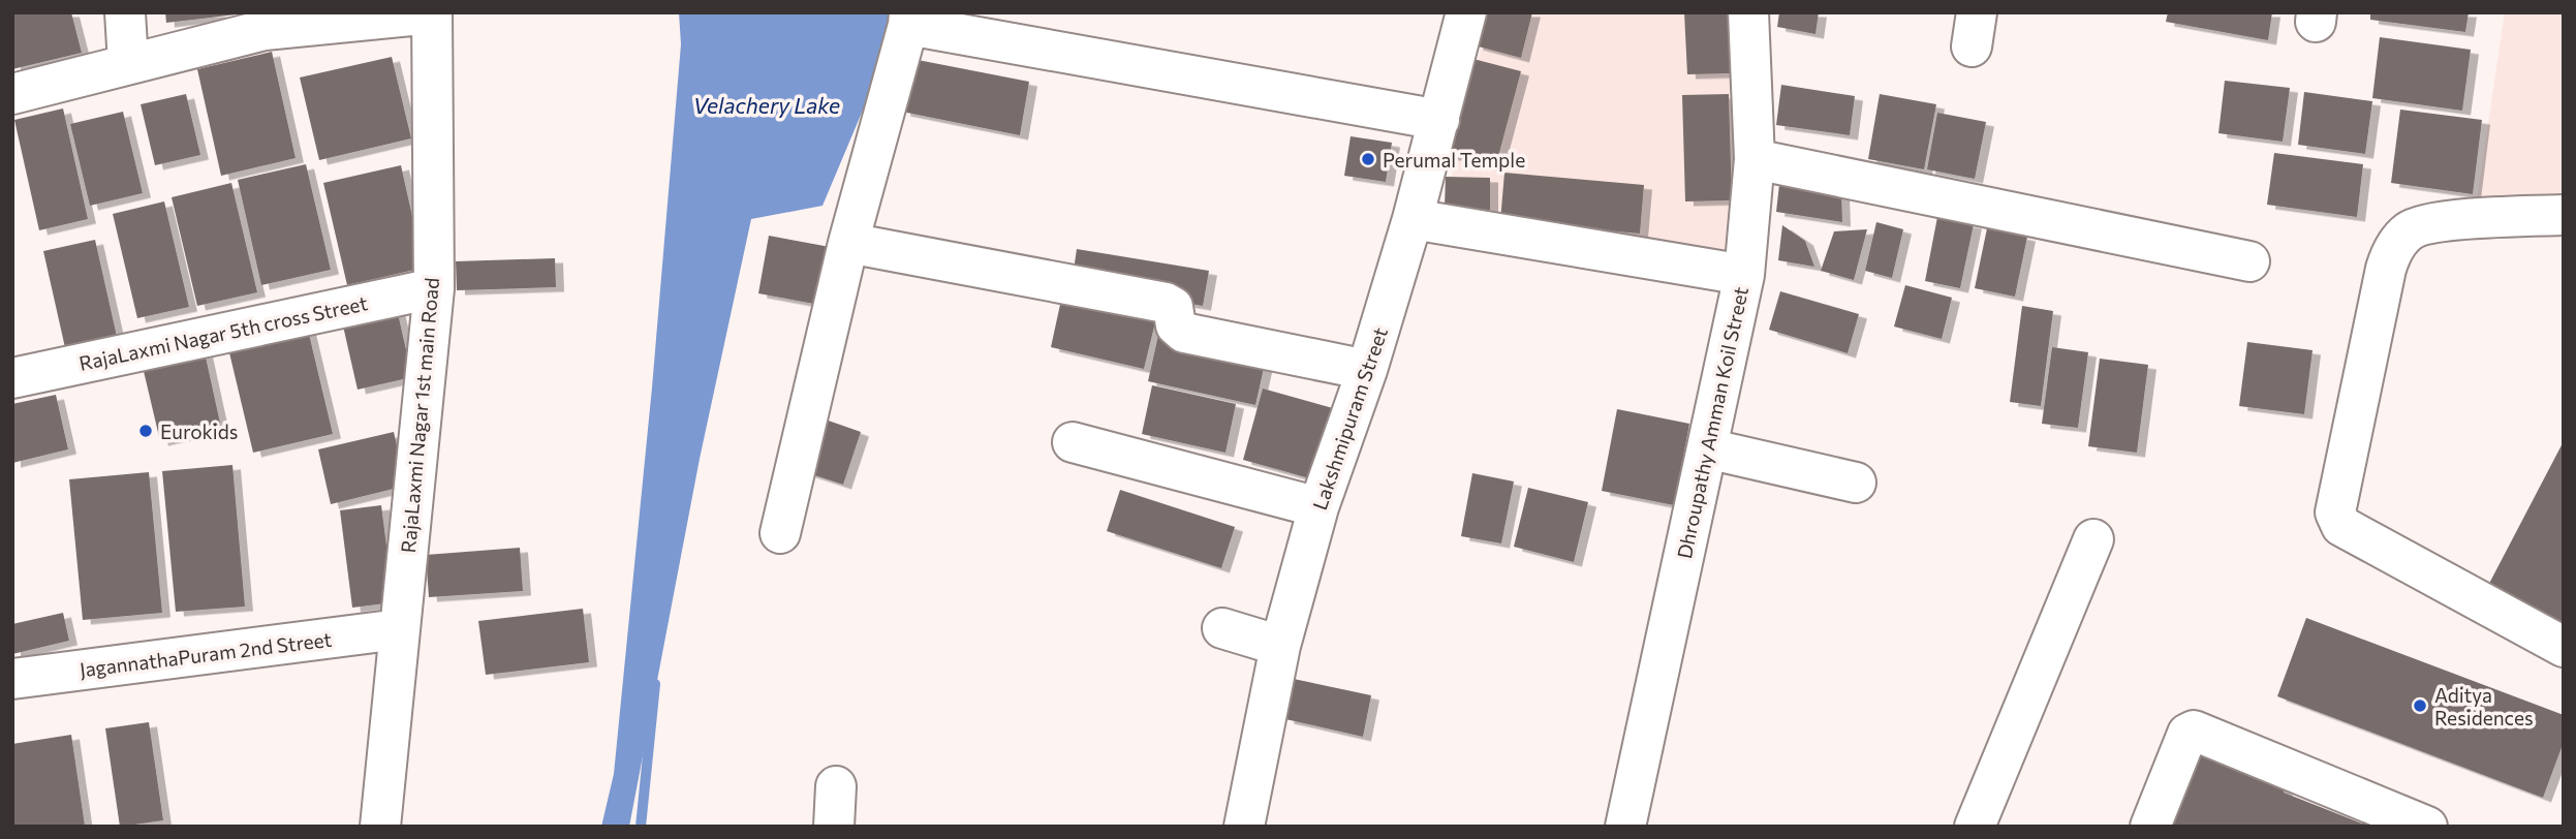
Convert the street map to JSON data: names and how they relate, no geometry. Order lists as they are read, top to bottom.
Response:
{
  "streets": {
    "street": [
      "RajaLaxmi Nagar 5th cross Street",
      "RajaLaxmi Nagar 1st main Road",
      "Lakshmipuram Street",
      "Dhroupathy Amman Koil Street",
      "JagannathaPuram 2nd Street"
    ]
  },
  "crossings": [
    ["RajaLaxmi Nagar 5th cross Street", "RajaLaxmi Nagar 1st main Road"],
    ["RajaLaxmi Nagar 1st main Road", "JagannathaPuram 2nd Street"]
  ],
  "water": ["Velachery Lake"],
  "places": ["Perumal Temple", "Eurokids", "Aditya Residences"]
}
